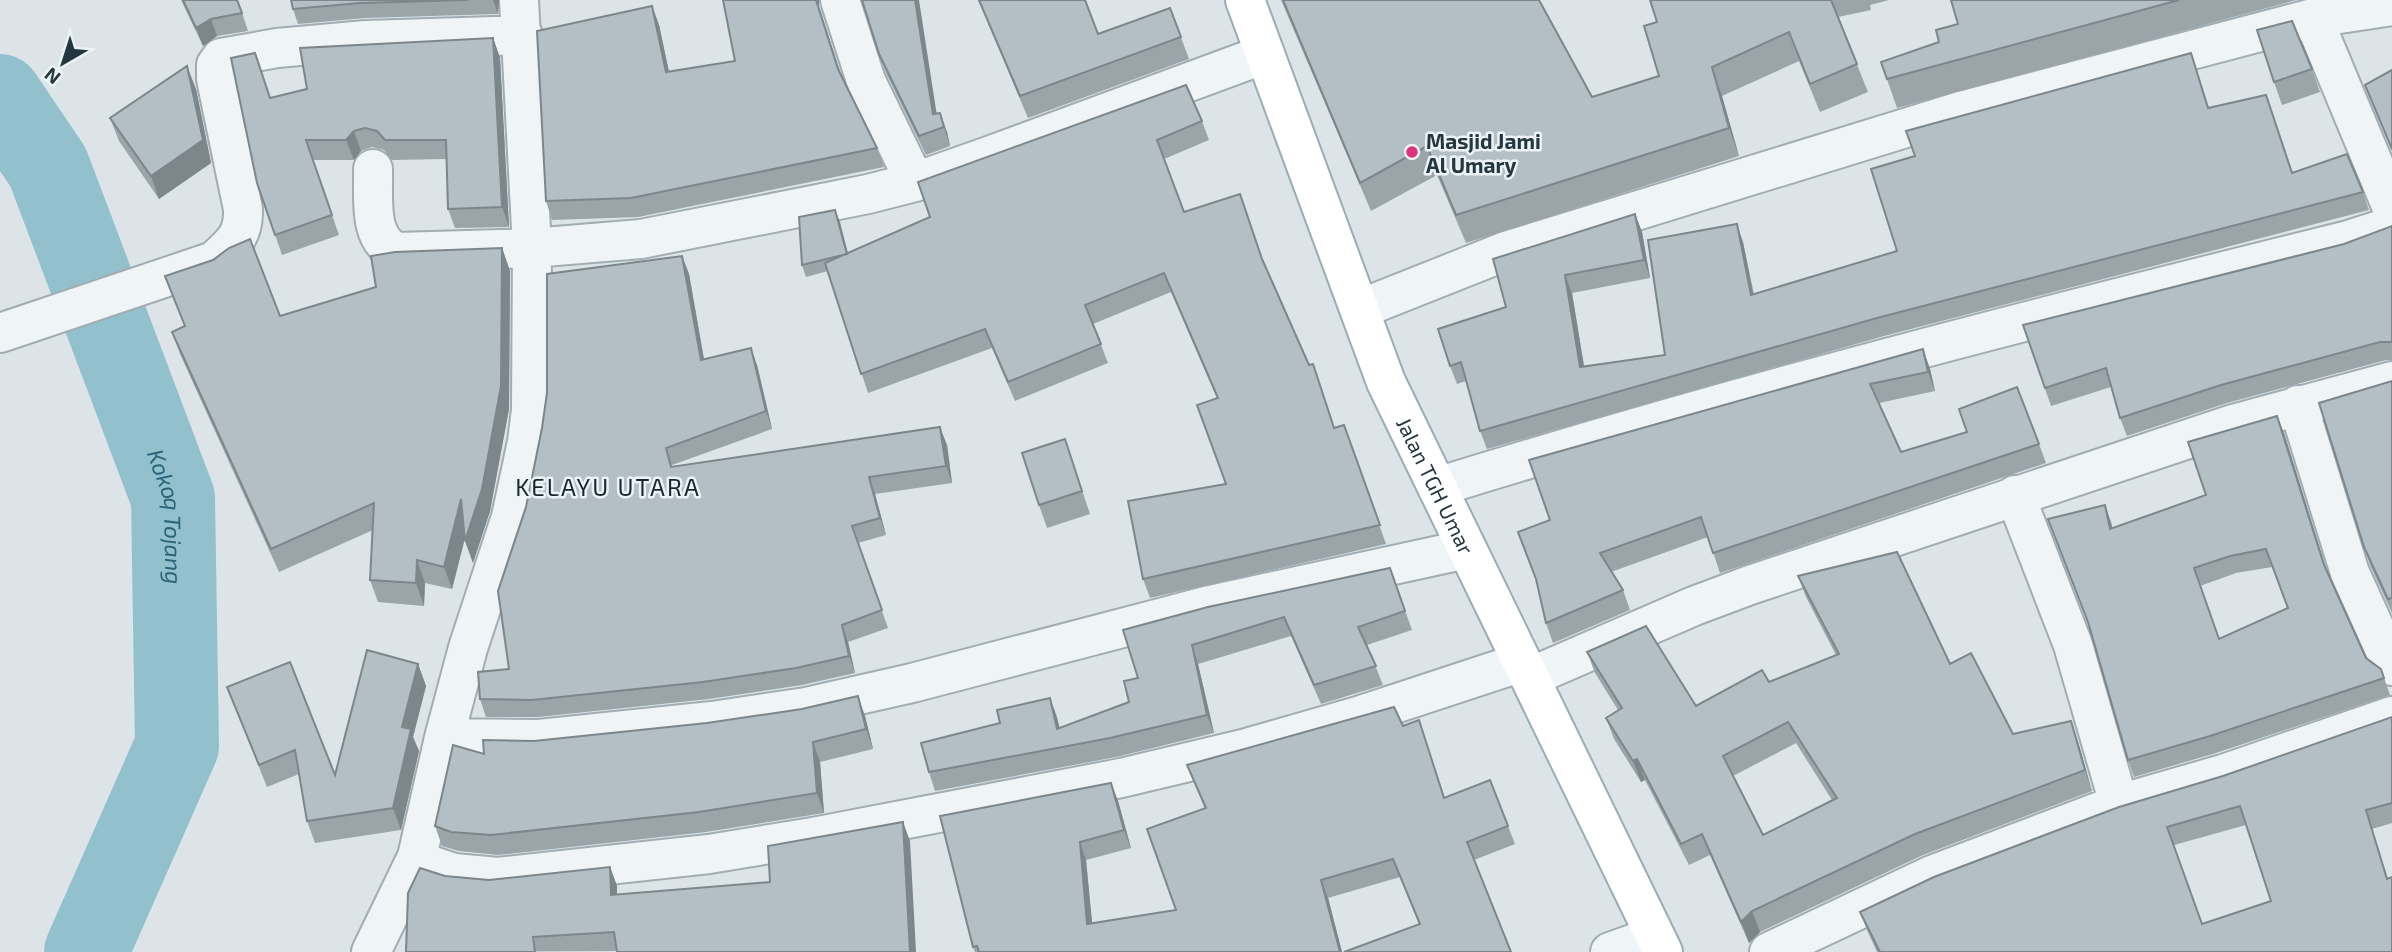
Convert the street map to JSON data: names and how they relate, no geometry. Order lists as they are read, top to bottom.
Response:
{
  "streets": {
    "main road": ["Jalan TGH Umar"]
  },
  "districts": ["KELAYU UTARA"],
  "water": ["Kokoq Tojang"],
  "places": ["Masjid Jami Al Umary"],
  "north": "bottom left"
}
